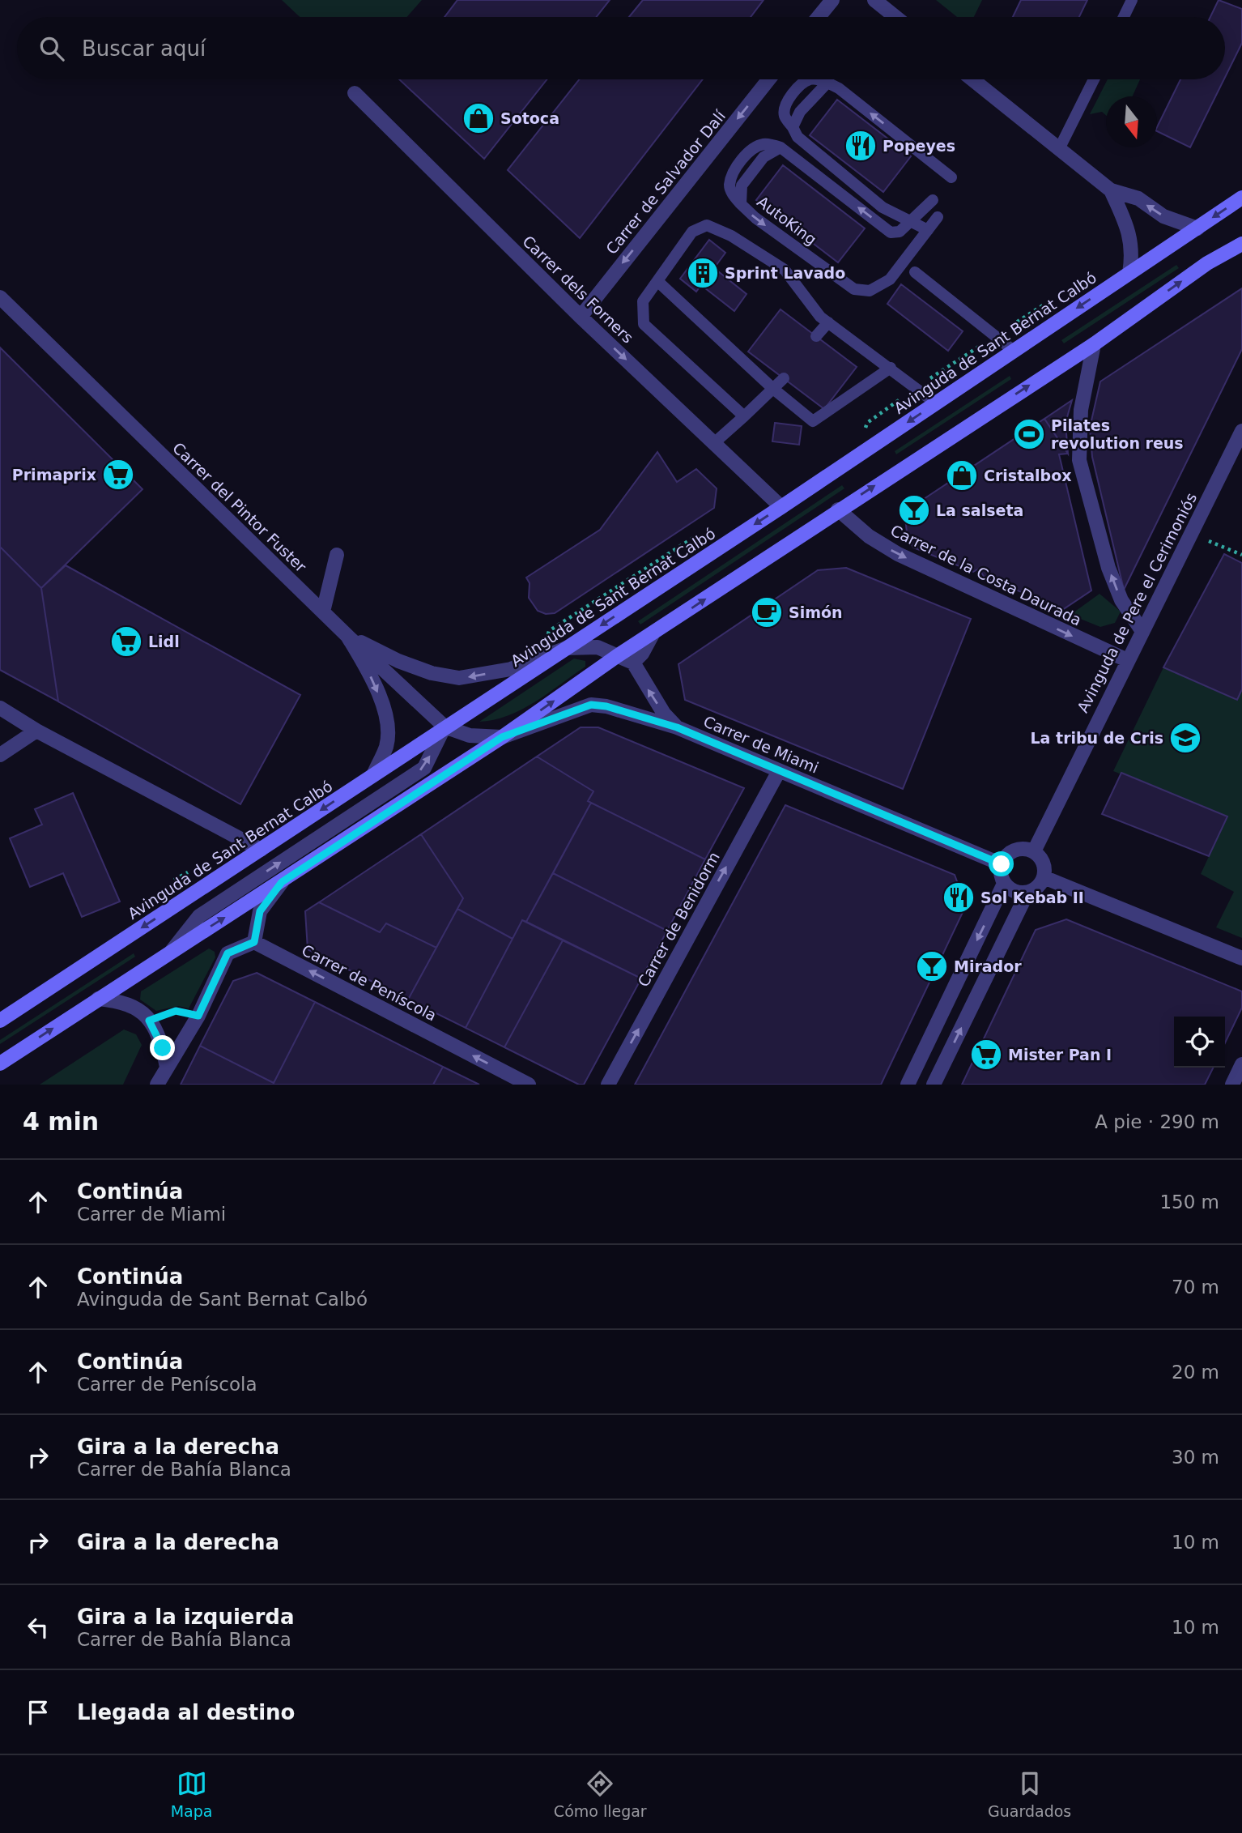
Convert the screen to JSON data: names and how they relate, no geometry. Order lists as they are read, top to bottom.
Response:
{
  "streets": {
    "main road": ["Avinguda de Sant Bernat Calbó"],
    "street": [
      "Carrer de Salvador Dalí",
      "Carrer dels Forners",
      "Carrer del Pintor Fuster",
      "Carrer de la Costa Daurada",
      "Avinguda de Pere el Cerimoniós",
      "Carrer de Miami",
      "Carrer de Benidorm",
      "Carrer de Peníscola"
    ],
    "lane": ["AutoKing"]
  },
  "crossings": [
    ["Carrer de Salvador Dalí", "Carrer dels Forners"],
    ["Carrer dels Forners", "Avinguda de Sant Bernat Calbó"],
    ["Avinguda de Sant Bernat Calbó", "Carrer del Pintor Fuster"],
    ["Carrer de la Costa Daurada", "Avinguda de Pere el Cerimoniós"],
    ["Avinguda de Pere el Cerimoniós", "Carrer de Miami"],
    ["Carrer de Miami", "Carrer de Benidorm"]
  ],
  "one_way": [
    "Carrer de Salvador Dalí",
    "Carrer de la Costa Daurada",
    "Carrer de Benidorm",
    "Carrer de Peníscola"
  ],
  "places": {
    "shop": ["Sotoca", "Cristalbox"],
    "restaurant": ["Popeyes", "Sol Kebab II"],
    "building": ["Sprint Lavado"],
    "sports": ["Pilates revolution reus"],
    "supermarket": ["Primaprix", "Lidl", "Mister Pan I"],
    "bar": ["La salseta", "Mirador"],
    "cafe": ["Simón"],
    "school or university": ["La tribu de Cris"]
  },
  "north": "bottom",
  "page": {
    "search": "Buscar aquí",
    "heading": ["4 min", "A pie · 290 m"],
    "list": [
      ["Continúa", "Carrer de Miami", "150 m"],
      ["Continúa", "Avinguda de Sant Bernat Calbó", "70 m"],
      ["Continúa", "Carrer de Peníscola", "20 m"],
      ["Gira a la derecha", "Carrer de Bahía Blanca", "30 m"],
      ["Gira a la derecha", "10 m"],
      ["Gira a la izquierda", "Carrer de Bahía Blanca", "10 m"],
      "Llegada al destino"
    ],
    "nav": ["Mapa", "Cómo llegar", "Guardados"]
  }
}
